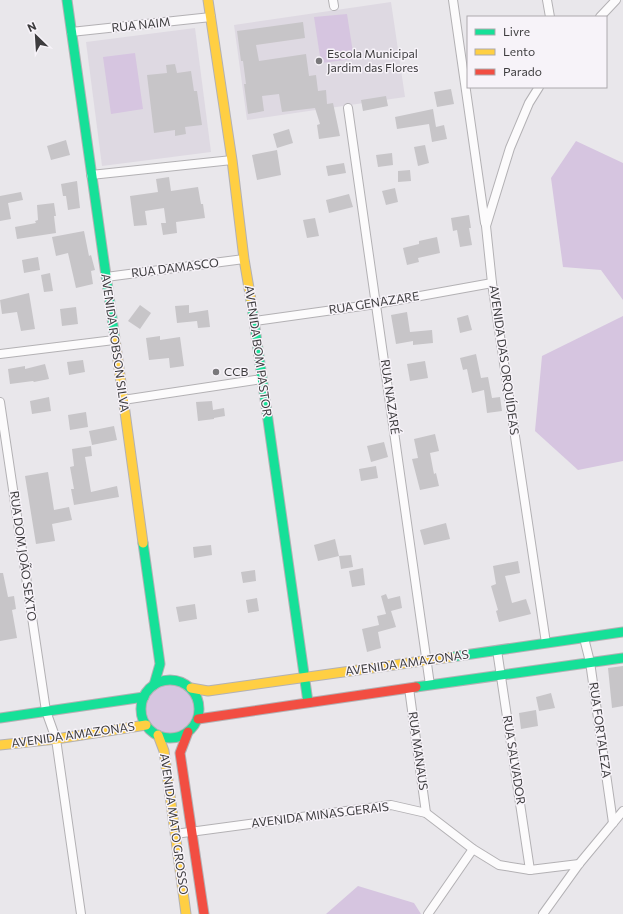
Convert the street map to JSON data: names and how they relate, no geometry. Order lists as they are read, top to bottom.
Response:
{
  "streets": {
    "street": [
      "RUA NAIM",
      "RUA DAMASCO",
      "RUA GENAZARE",
      "AVENIDA ROBSON SILVA",
      "AVENIDA BOM PASTOR",
      "AVENIDA DAS ORQUÍDEAS",
      "RUA NAZARÉ",
      "RUA DOM JOÃO SEXTO",
      "AVENIDA AMAZONAS",
      "RUA FORTALEZA",
      "RUA MANAUS",
      "RUA SALVADOR",
      "AVENIDA MINAS GERAIS",
      "AVENIDA MATO GROSSO"
    ]
  },
  "crossings": [
    ["RUA NAIM", "AVENIDA ROBSON SILVA"],
    ["RUA NAIM", "AVENIDA BOM PASTOR"],
    ["RUA DAMASCO", "AVENIDA ROBSON SILVA"],
    ["RUA DAMASCO", "AVENIDA BOM PASTOR"],
    ["RUA GENAZARE", "AVENIDA BOM PASTOR"],
    ["RUA GENAZARE", "AVENIDA DAS ORQUÍDEAS"],
    ["RUA GENAZARE", "RUA NAZARÉ"],
    ["AVENIDA ROBSON SILVA", "AVENIDA AMAZONAS"],
    ["AVENIDA ROBSON SILVA", "AVENIDA MATO GROSSO"],
    ["AVENIDA BOM PASTOR", "AVENIDA AMAZONAS"],
    ["AVENIDA DAS ORQUÍDEAS", "AVENIDA AMAZONAS"],
    ["RUA NAZARÉ", "AVENIDA AMAZONAS"],
    ["RUA DOM JOÃO SEXTO", "AVENIDA AMAZONAS"],
    ["AVENIDA AMAZONAS", "RUA FORTALEZA"],
    ["AVENIDA AMAZONAS", "RUA MANAUS"],
    ["AVENIDA AMAZONAS", "RUA SALVADOR"],
    ["AVENIDA AMAZONAS", "AVENIDA MATO GROSSO"],
    ["RUA MANAUS", "AVENIDA MINAS GERAIS"],
    ["RUA SALVADOR", "AVENIDA MINAS GERAIS"],
    ["AVENIDA MINAS GERAIS", "AVENIDA MATO GROSSO"]
  ],
  "places": ["Escola Municipal Jardim das Flores", "CCB"],
  "legend": ["Livre", "Lento", "Parado"],
  "north": "top left"
}
